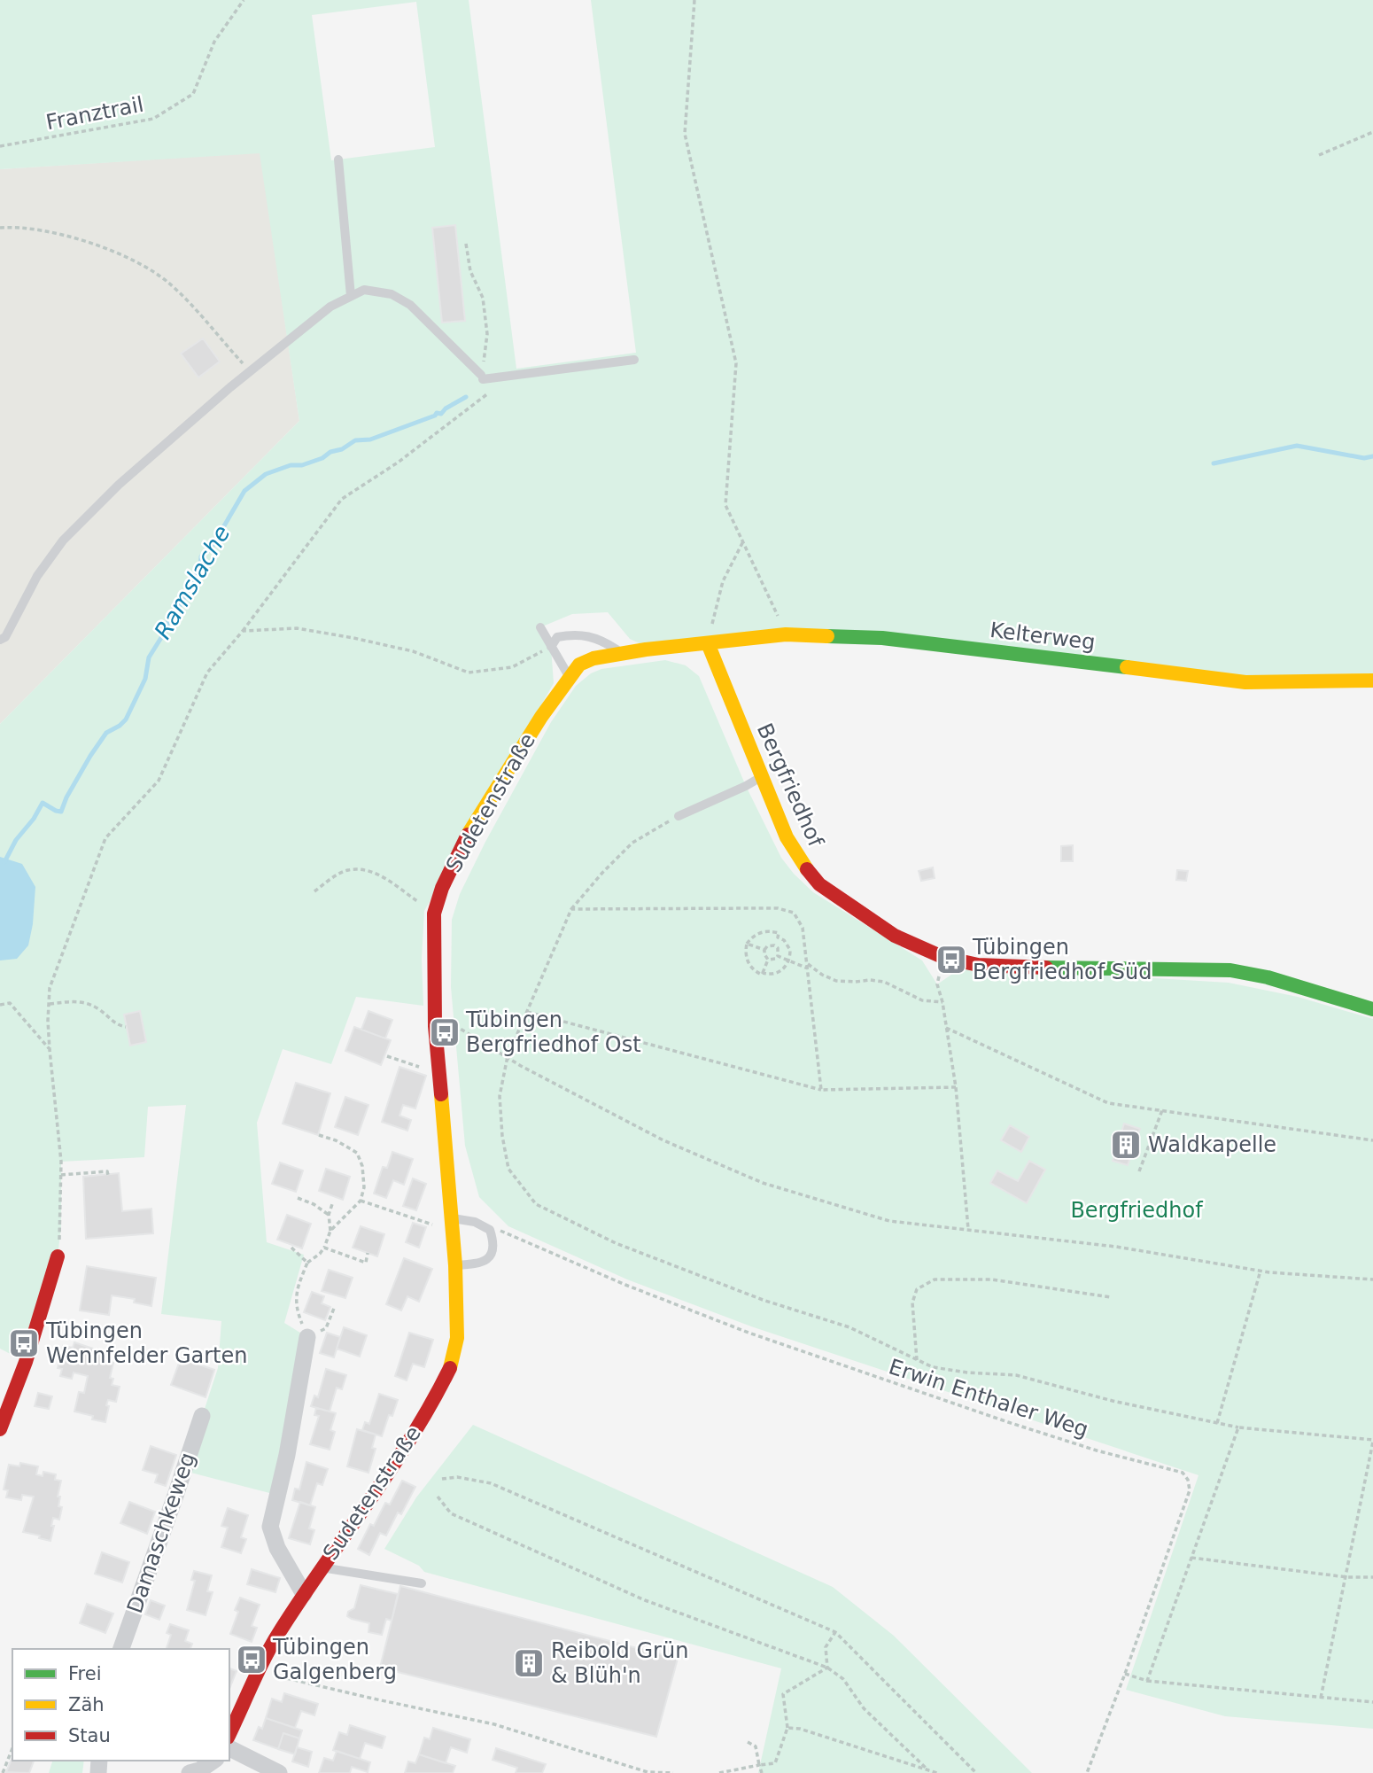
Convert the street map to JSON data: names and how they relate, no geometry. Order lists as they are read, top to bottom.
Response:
{
  "streets": {
    "street": [
      "Kelterweg",
      "Bergfriedhof",
      "Sudetenstraße",
      "Damaschkeweg"
    ],
    "path": ["Franztrail", "Erwin Enthaler Weg"]
  },
  "crossings": [
    ["Kelterweg", "Bergfriedhof"],
    ["Kelterweg", "Sudetenstraße"],
    ["Bergfriedhof", "Sudetenstraße"],
    ["Sudetenstraße", "Erwin Enthaler Weg"]
  ],
  "water": ["Ramslache"],
  "parks": ["Bergfriedhof"],
  "places": {
    "bus stop": [
      "Tübingen Bergfriedhof Süd",
      "Tübingen Bergfriedhof Ost",
      "Tübingen Wennfelder Garten",
      "Tübingen Galgenberg"
    ],
    "building": ["Waldkapelle", "Reibold Grün & Blüh'n"]
  },
  "legend": ["Frei", "Zäh", "Stau"]
}
